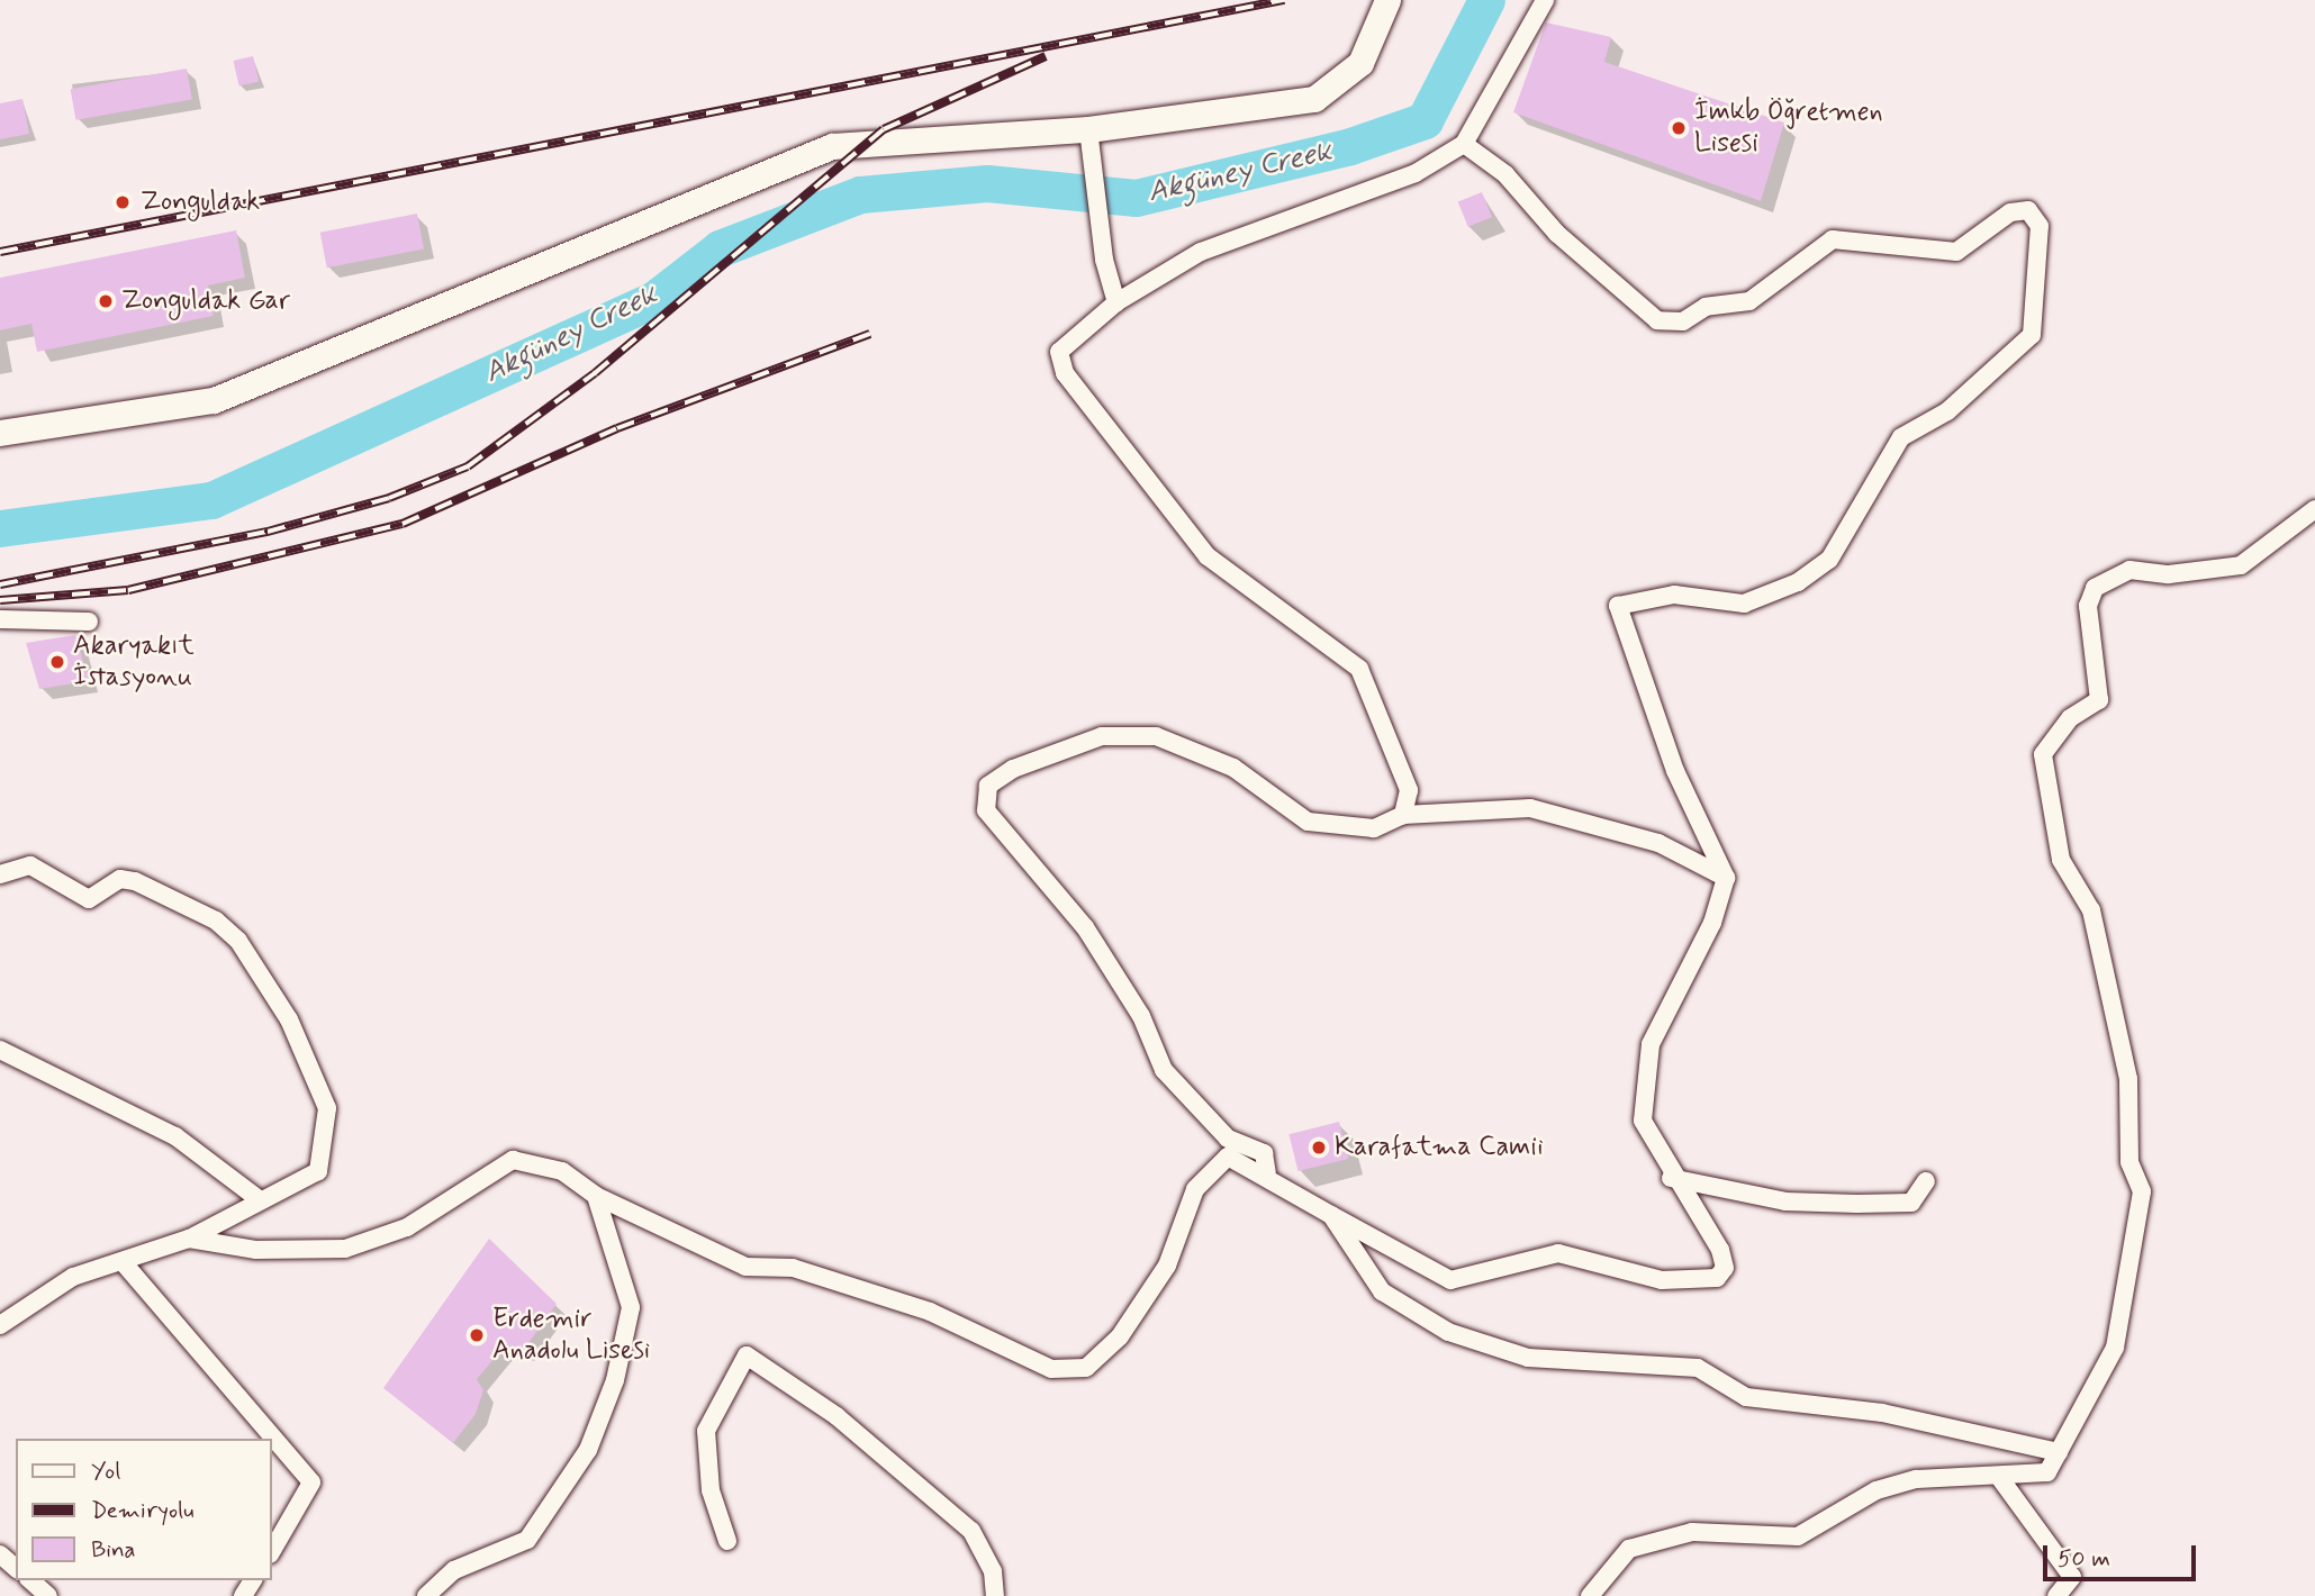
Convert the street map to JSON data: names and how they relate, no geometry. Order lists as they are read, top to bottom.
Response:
{
  "water": ["Akgüney Creek"],
  "places": [
    "İmkb Öğretmen Lisesi",
    "Zonguldak",
    "Zonguldak Gar",
    "Akaryakıt İstasyonu",
    "Karafatma Camii",
    "Erdemir Anadolu Lisesi"
  ],
  "legend": ["Yol", "Demiryolu", "Bina"],
  "scale_bar": "50 m"
}
